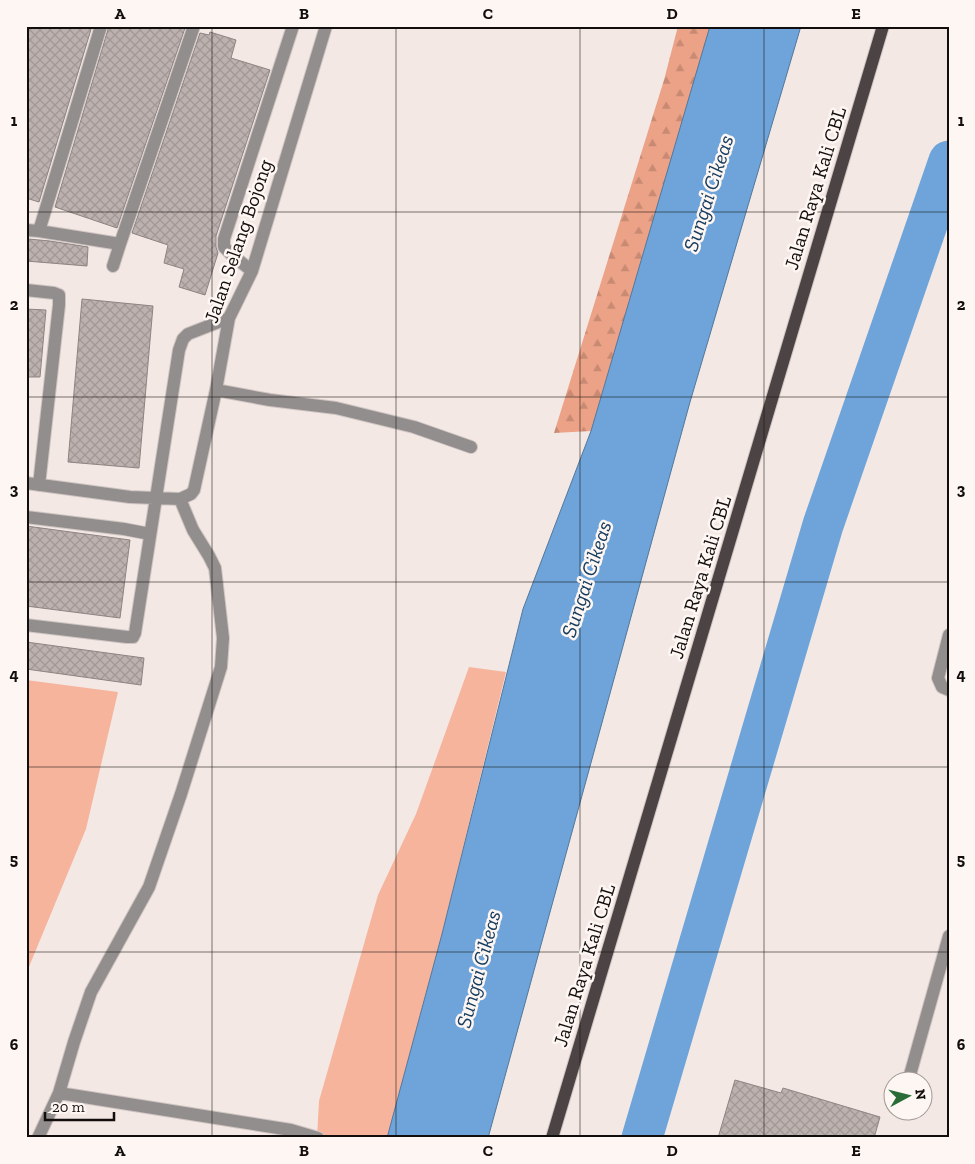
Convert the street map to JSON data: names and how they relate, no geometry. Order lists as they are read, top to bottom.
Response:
{
  "streets": {
    "main road": ["Jalan Raya Kali CBL"],
    "street": ["Jalan Selang Bojong"]
  },
  "water": ["Sungai Cikeas"],
  "scale_bar": "20 m",
  "north": "right",
  "grid": {
    "columns": [
      "A",
      "B",
      "C",
      "D",
      "E"
    ],
    "rows": [
      "1",
      "2",
      "3",
      "4",
      "5",
      "6"
    ]
  }
}
